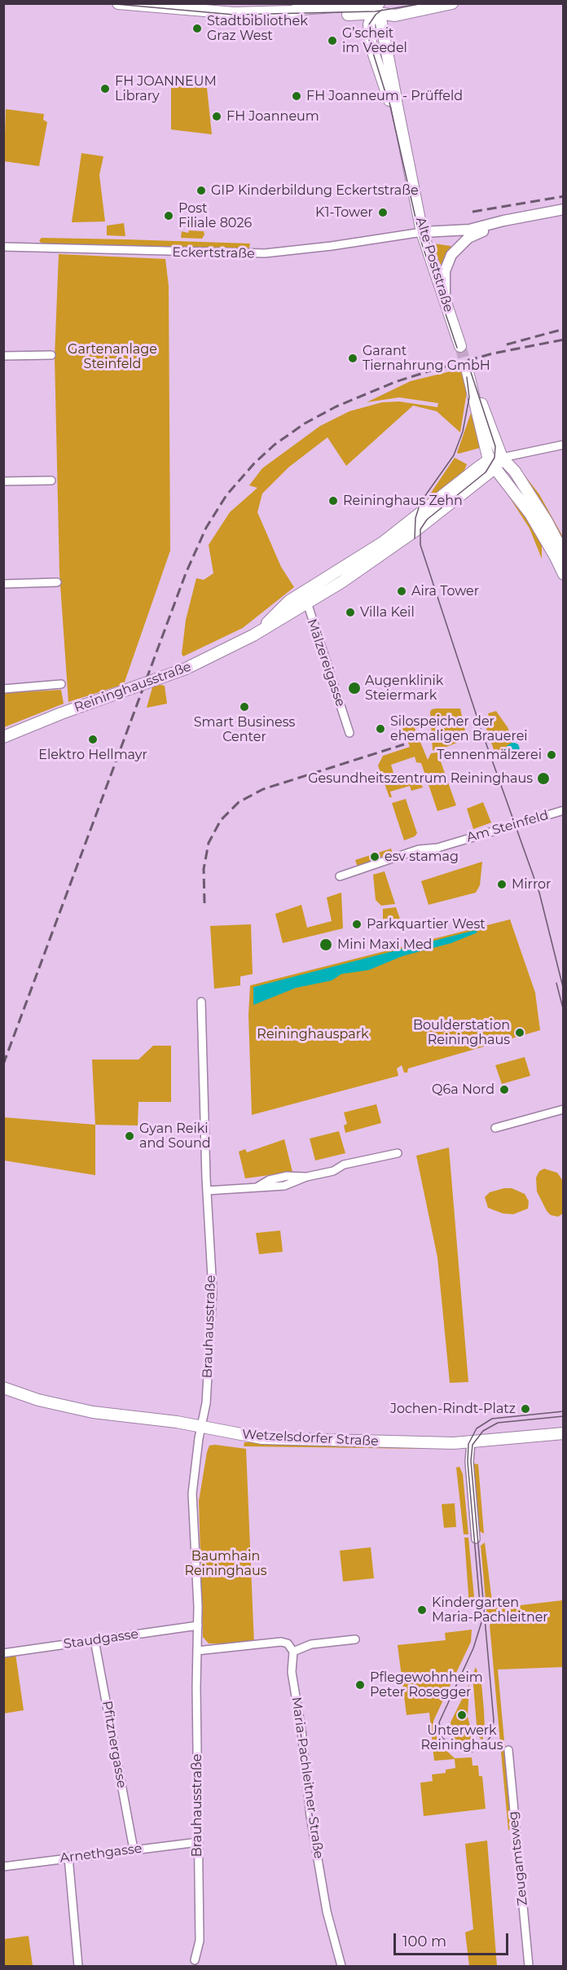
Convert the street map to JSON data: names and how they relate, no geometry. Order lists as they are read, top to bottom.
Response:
{
  "streets": {
    "main road": ["Alte Poststraße", "Reininghausstraße", "Wetzelsdorfer Straße"],
    "street": [
      "Eckertstraße",
      "Mälzereigasse",
      "Am Steinfeld",
      "Brauhausstraße",
      "Staudgasse",
      "Pfitznergasse",
      "Maria-Pachleitner-Straße",
      "Arnethgasse",
      "Zeugamtsweg"
    ]
  },
  "crossings": [
    ["Eckertstraße", "Alte Poststraße"],
    ["Mälzereigasse", "Reininghausstraße"],
    ["Brauhausstraße", "Wetzelsdorfer Straße"],
    ["Brauhausstraße", "Staudgasse"],
    ["Brauhausstraße", "Arnethgasse"],
    ["Staudgasse", "Pfitznergasse"],
    ["Pfitznergasse", "Arnethgasse"]
  ],
  "parks": ["Gartenanlage Steinfeld", "Reininghauspark", "Baumhain Reininghaus"],
  "places": [
    "Stadtbibliothek Graz West",
    "G’scheit im Veedel",
    "FH JOANNEUM Library",
    "FH Joanneum - Prüffeld",
    "FH Joanneum",
    "GIP Kinderbildung Eckertstraße",
    "K1-Tower",
    "Post Filiale 8026",
    "Garant Tiernahrung GmbH",
    "Reininghaus Zehn",
    "Aira Tower",
    "Villa Keil",
    "Augenklinik Steiermark",
    "Smart Business Center",
    "Silospeicher der ehemaligen Brauerei",
    "Elektro Hellmayr",
    "Tennenmälzerei",
    "Gesundheitszentrum Reininghaus",
    "esv stamag",
    "Mirror",
    "Parkquartier West",
    "Mini Maxi Med",
    "Boulderstation Reininghaus",
    "Q6a Nord",
    "Gyan Reiki and Sound",
    "Jochen-Rindt-Platz",
    "Kindergarten Maria-Pachleitner",
    "Pflegewohnheim Peter Rosegger",
    "Unterwerk Reininghaus"
  ],
  "scale_bar": "100 m"
}
